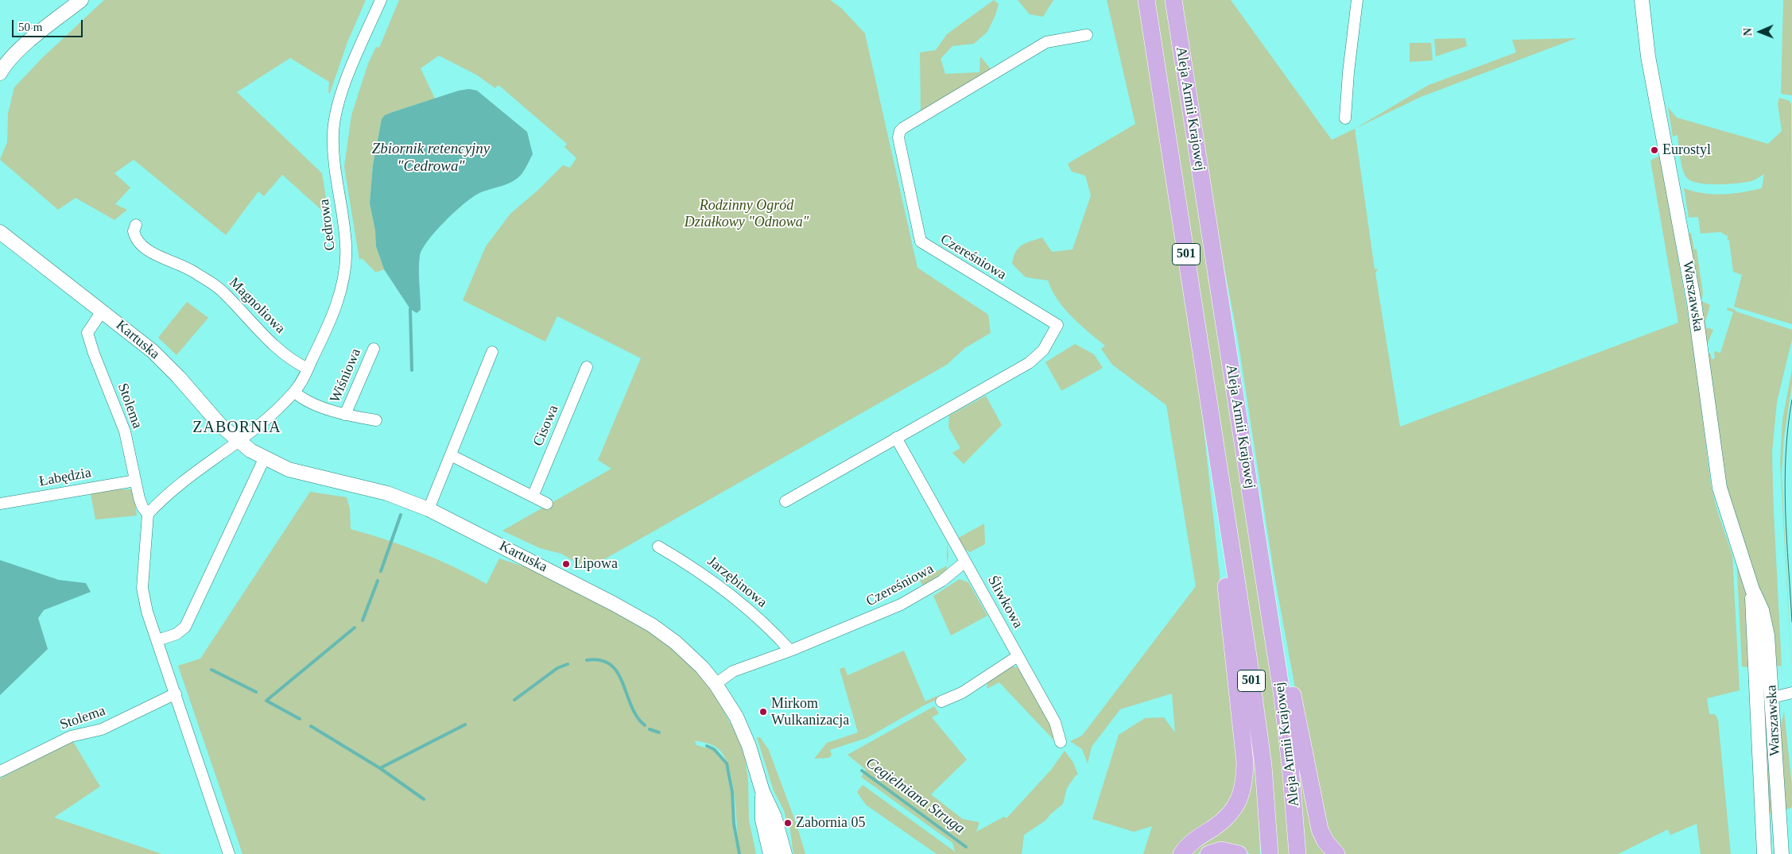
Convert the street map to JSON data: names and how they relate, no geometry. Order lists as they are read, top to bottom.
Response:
{
  "streets": {
    "main road": ["Aleja Armii Krajowej", "501"],
    "street": [
      "Cedrowa",
      "Czereśniowa",
      "Warszawska",
      "Magnoliowa",
      "Kartuska",
      "Wiśniowa",
      "Stolema",
      "Cisowa",
      "Łabędzia",
      "Jarzębinowa",
      "Śliwkowa"
    ]
  },
  "crossings": [
    ["Cedrowa", "Magnoliowa"],
    ["Cedrowa", "Kartuska"],
    ["Cedrowa", "Wiśniowa"],
    ["Czereśniowa", "Kartuska"],
    ["Czereśniowa", "Jarzębinowa"],
    ["Czereśniowa", "Śliwkowa"],
    ["Kartuska", "Stolema"],
    ["Stolema", "Łabędzia"]
  ],
  "districts": ["ZABORNIA"],
  "water": ["Zbiornik retencyjny \"Cedrowa\"", "Cegielniana Struga"],
  "parks": ["Rodzinny Ogród Działkowy \"Odnowa\""],
  "places": [
    "Eurostyl",
    "Lipowa",
    "Mirkom Wulkanizacja",
    "Zabornia 05"
  ],
  "scale_bar": "50 m",
  "north": "left"
}
